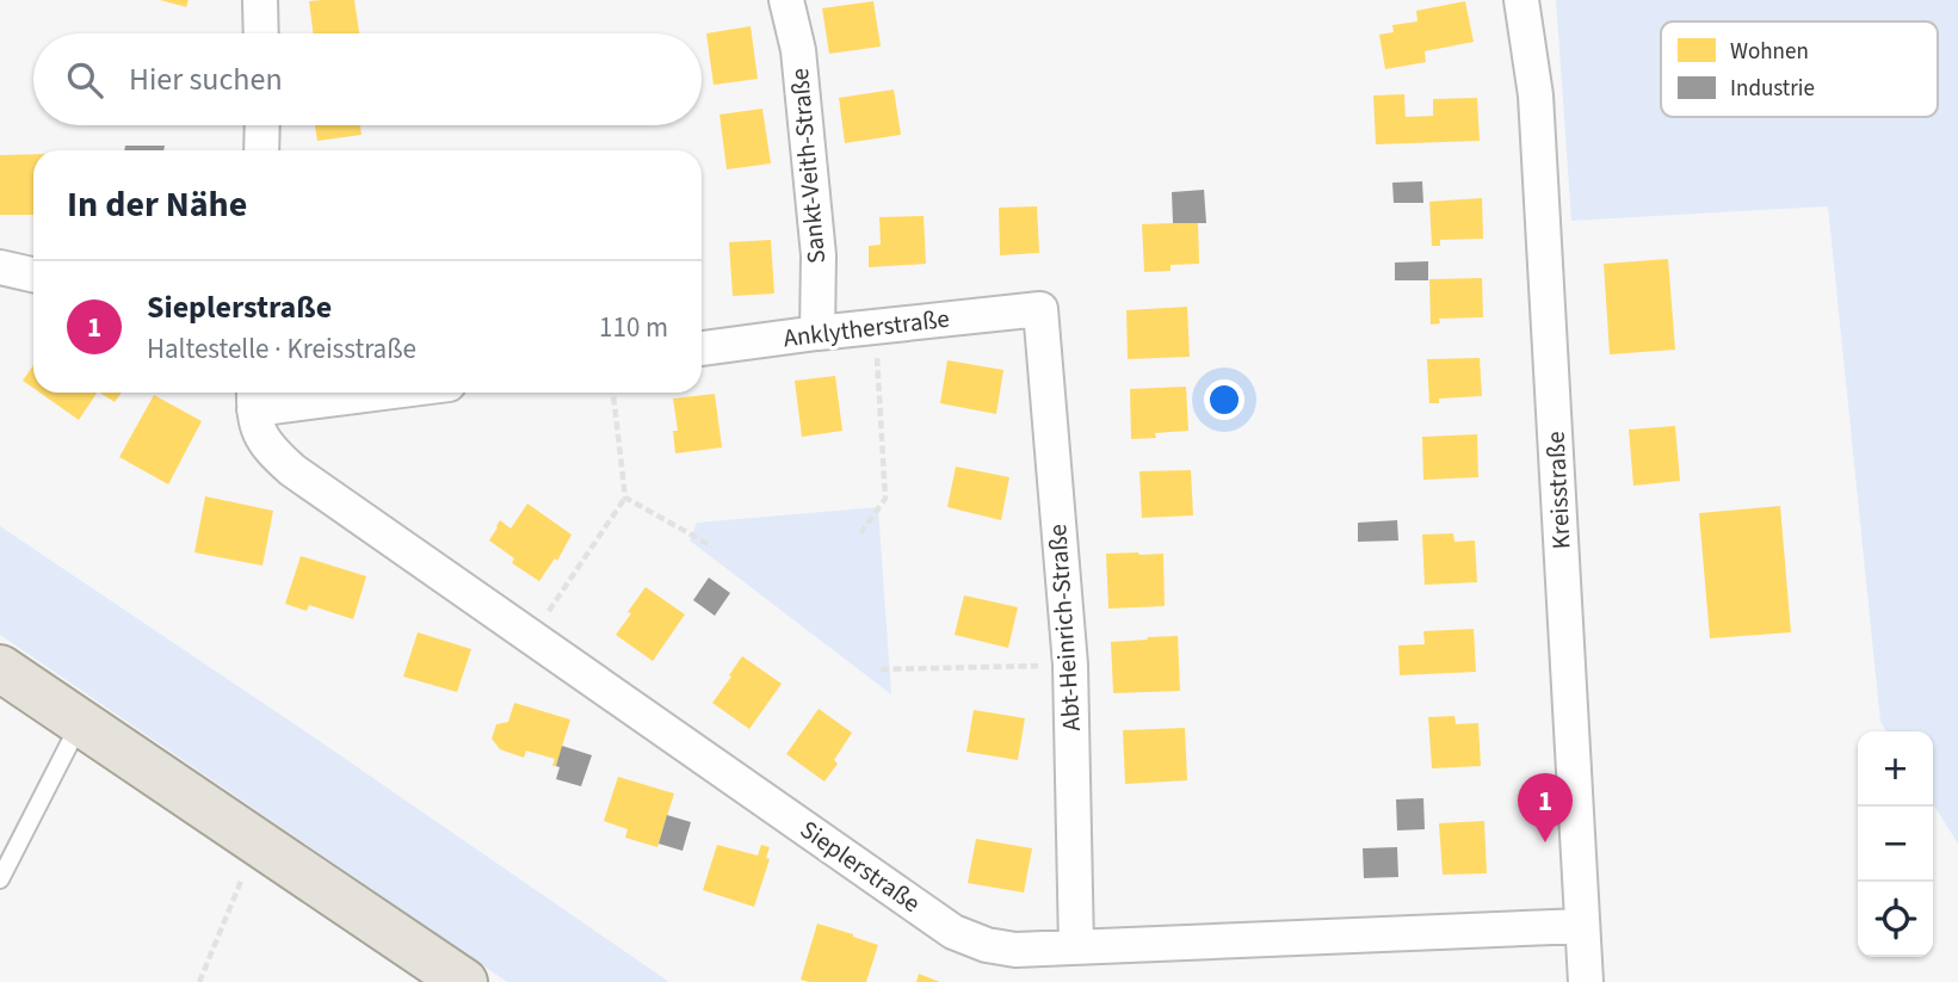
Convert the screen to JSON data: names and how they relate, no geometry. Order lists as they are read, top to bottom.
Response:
{
  "streets": {
    "street": [
      "Sankt-Veith-Straße",
      "Anklytherstraße",
      "Kreisstraße",
      "Abt-Heinrich-Straße",
      "Sieplerstraße"
    ]
  },
  "crossings": [
    ["Sankt-Veith-Straße", "Anklytherstraße"],
    ["Anklytherstraße", "Abt-Heinrich-Straße"],
    ["Kreisstraße", "Sieplerstraße"],
    ["Abt-Heinrich-Straße", "Sieplerstraße"]
  ],
  "legend": ["Wohnen", "Industrie"],
  "page": {
    "search": "Hier suchen",
    "heading": "In der Nähe",
    "list": [
      {
        "mark": "1",
        "name": "Sieplerstraße",
        "note": "Haltestelle · Kreisstraße",
        "value": "110 m"
      }
    ],
    "map_buttons": ["+", "−"],
    "pins": "1"
  }
}
